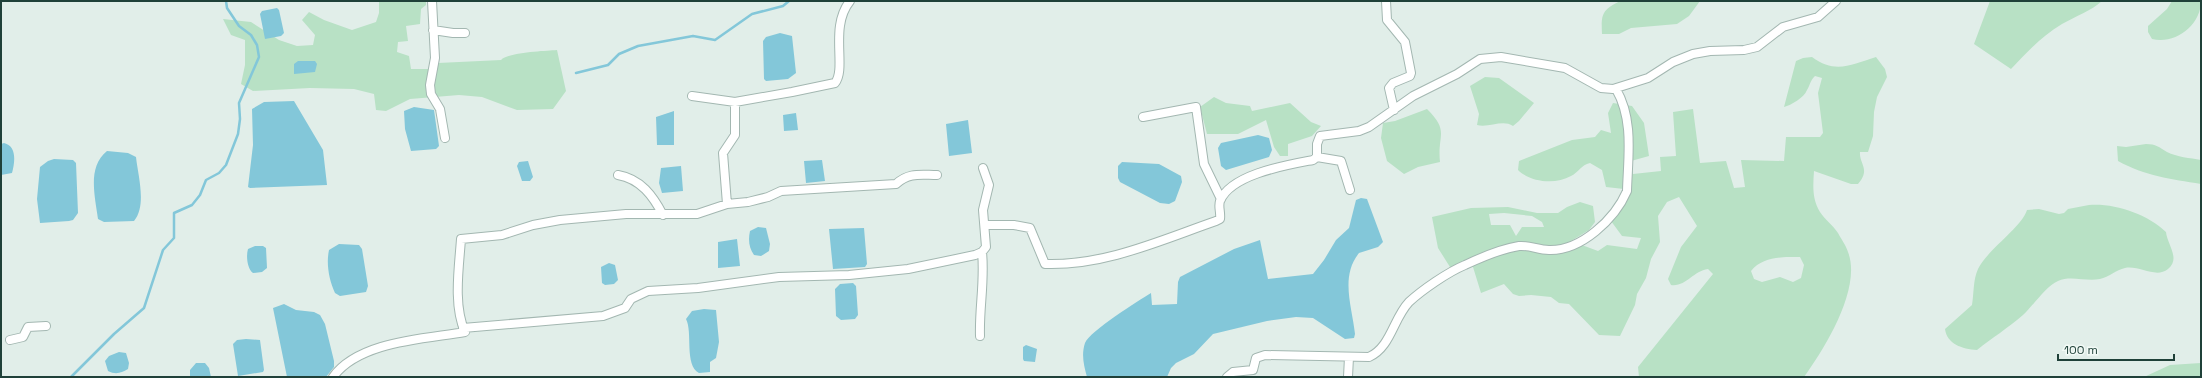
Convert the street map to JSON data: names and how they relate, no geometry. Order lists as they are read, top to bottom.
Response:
{
  "scale_bar": "100 m"
}
